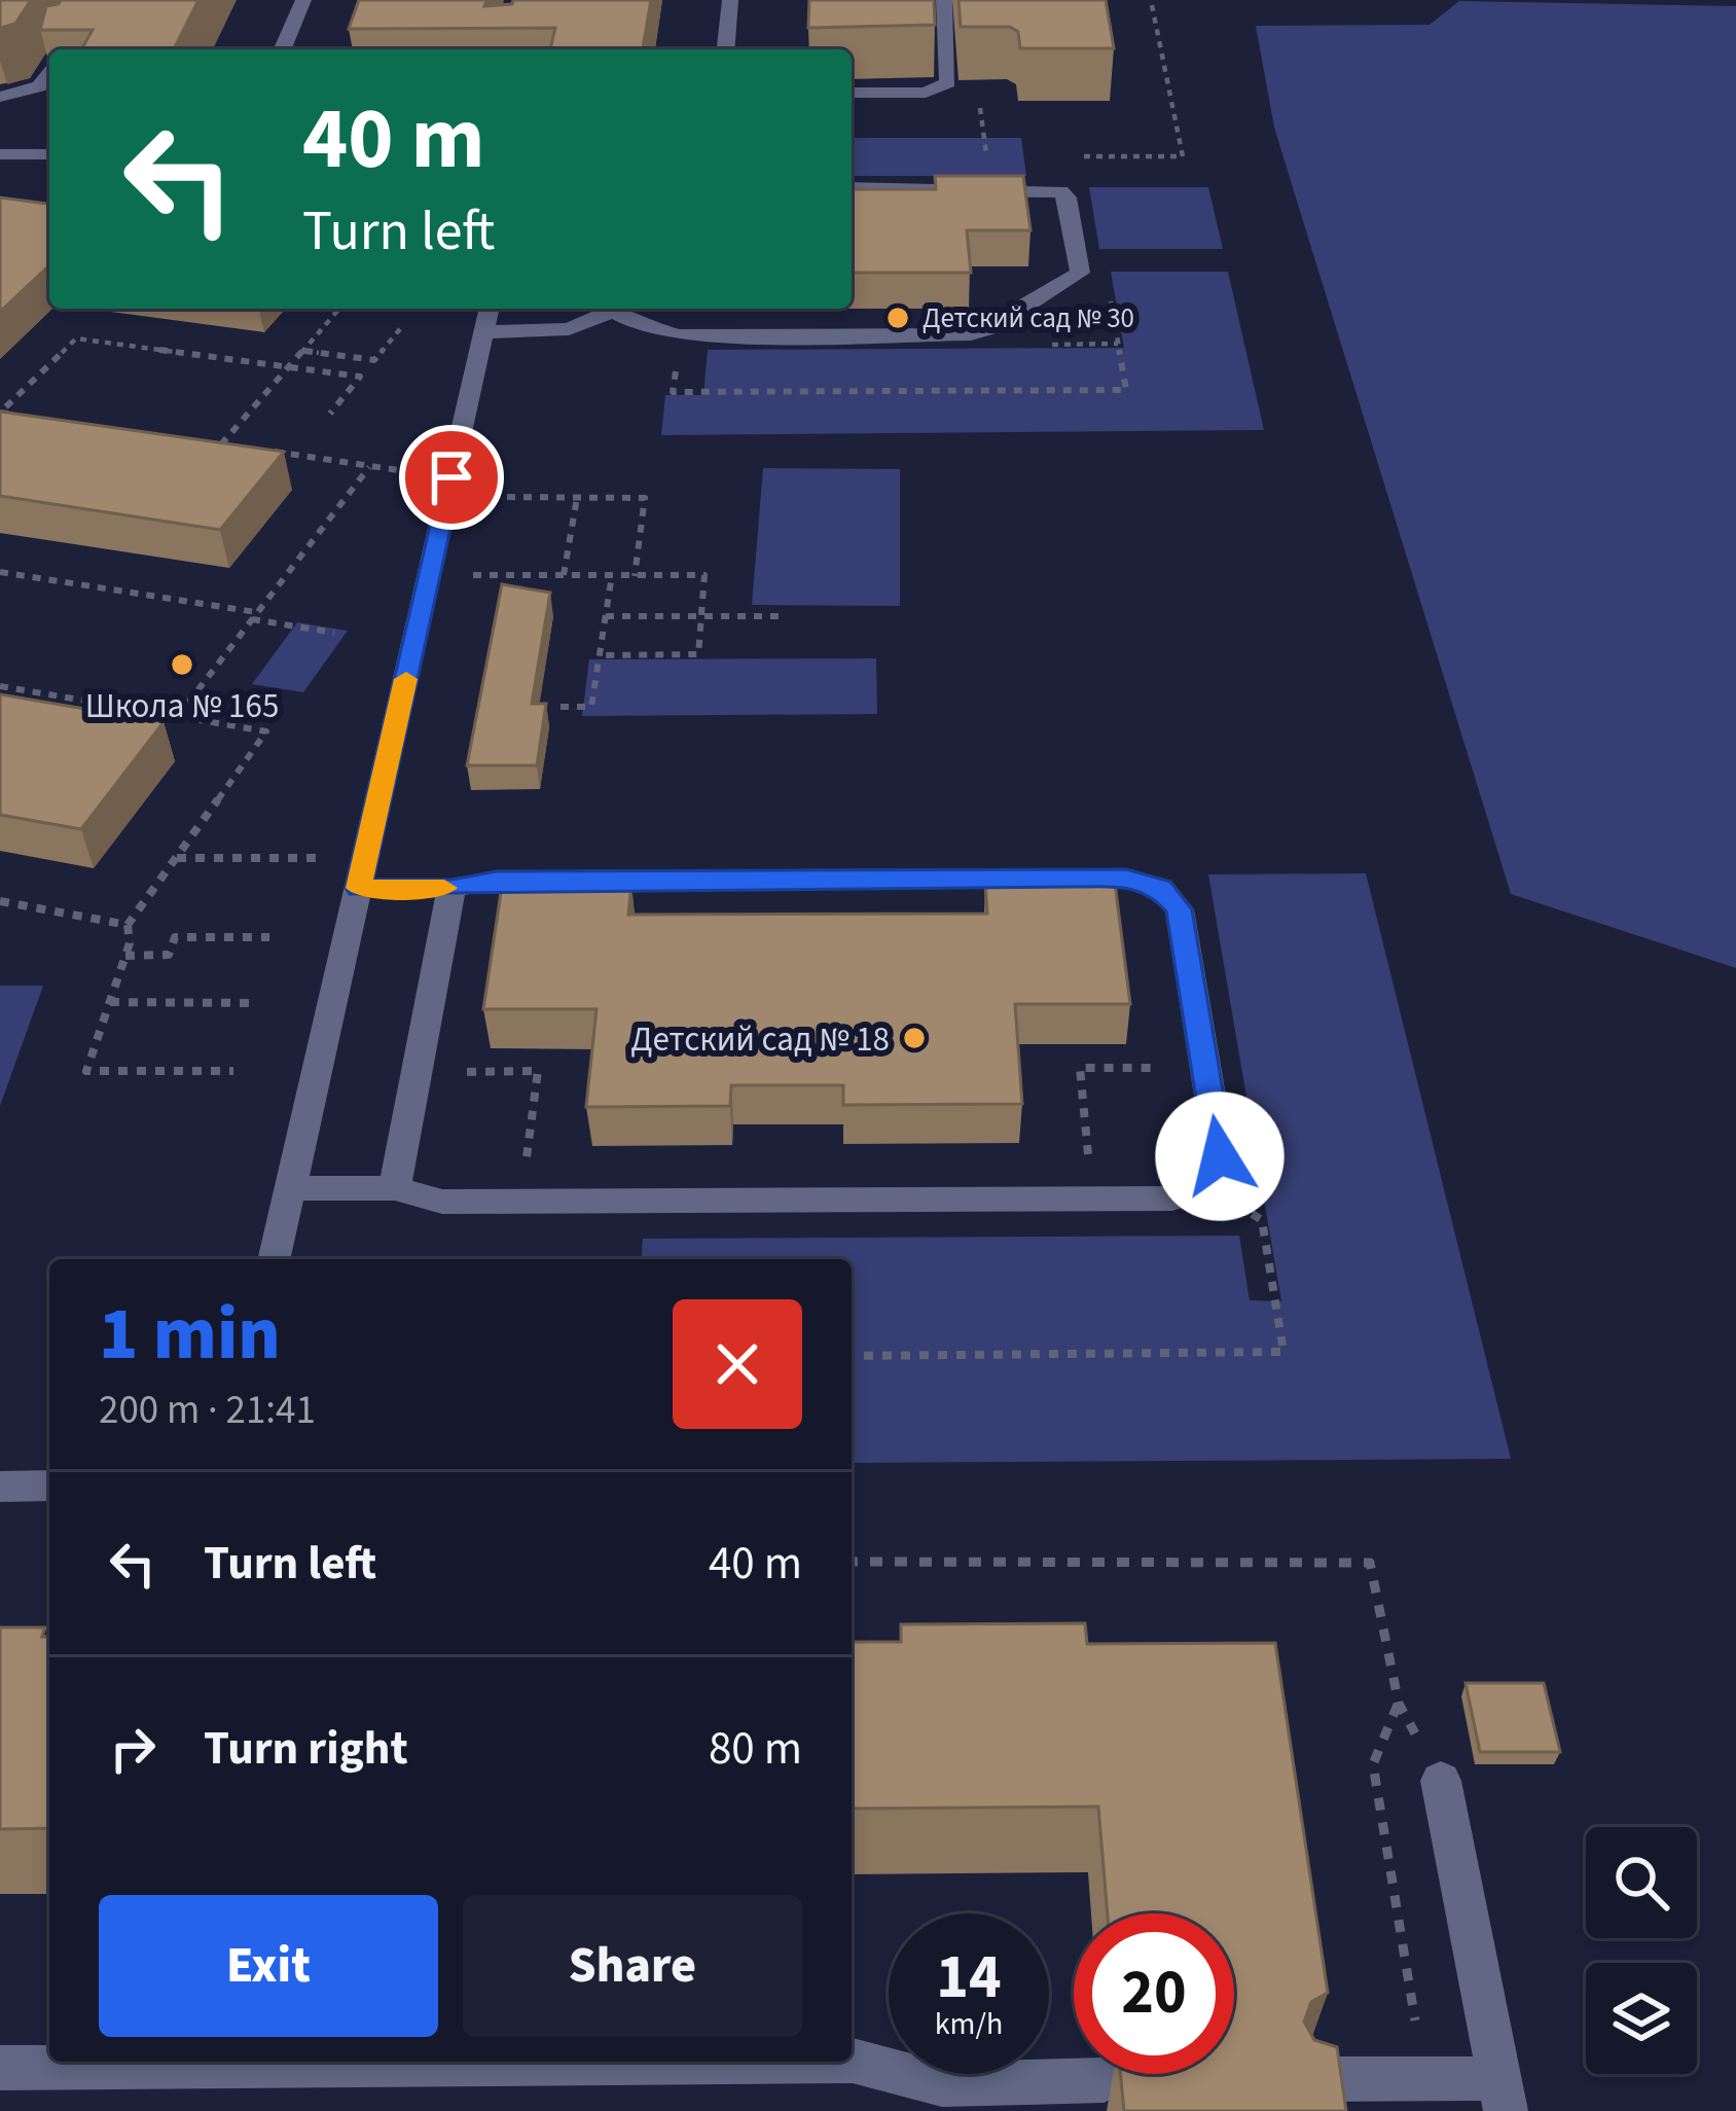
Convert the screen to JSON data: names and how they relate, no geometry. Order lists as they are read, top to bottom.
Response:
{
  "places": ["Детский сад № 30", "Школа № 165", "Детский сад № 18"],
  "page": {
    "turn": ["40 m", "Turn left"],
    "heading": ["1 min", "200 m · 21:41"],
    "list": [
      {
        "name": "Turn left",
        "value": "40 m"
      },
      {
        "name": "Turn right",
        "value": "80 m"
      }
    ],
    "buttons": ["Exit", "Share"],
    "speed": "14 km/h",
    "limit": "20"
  }
}
